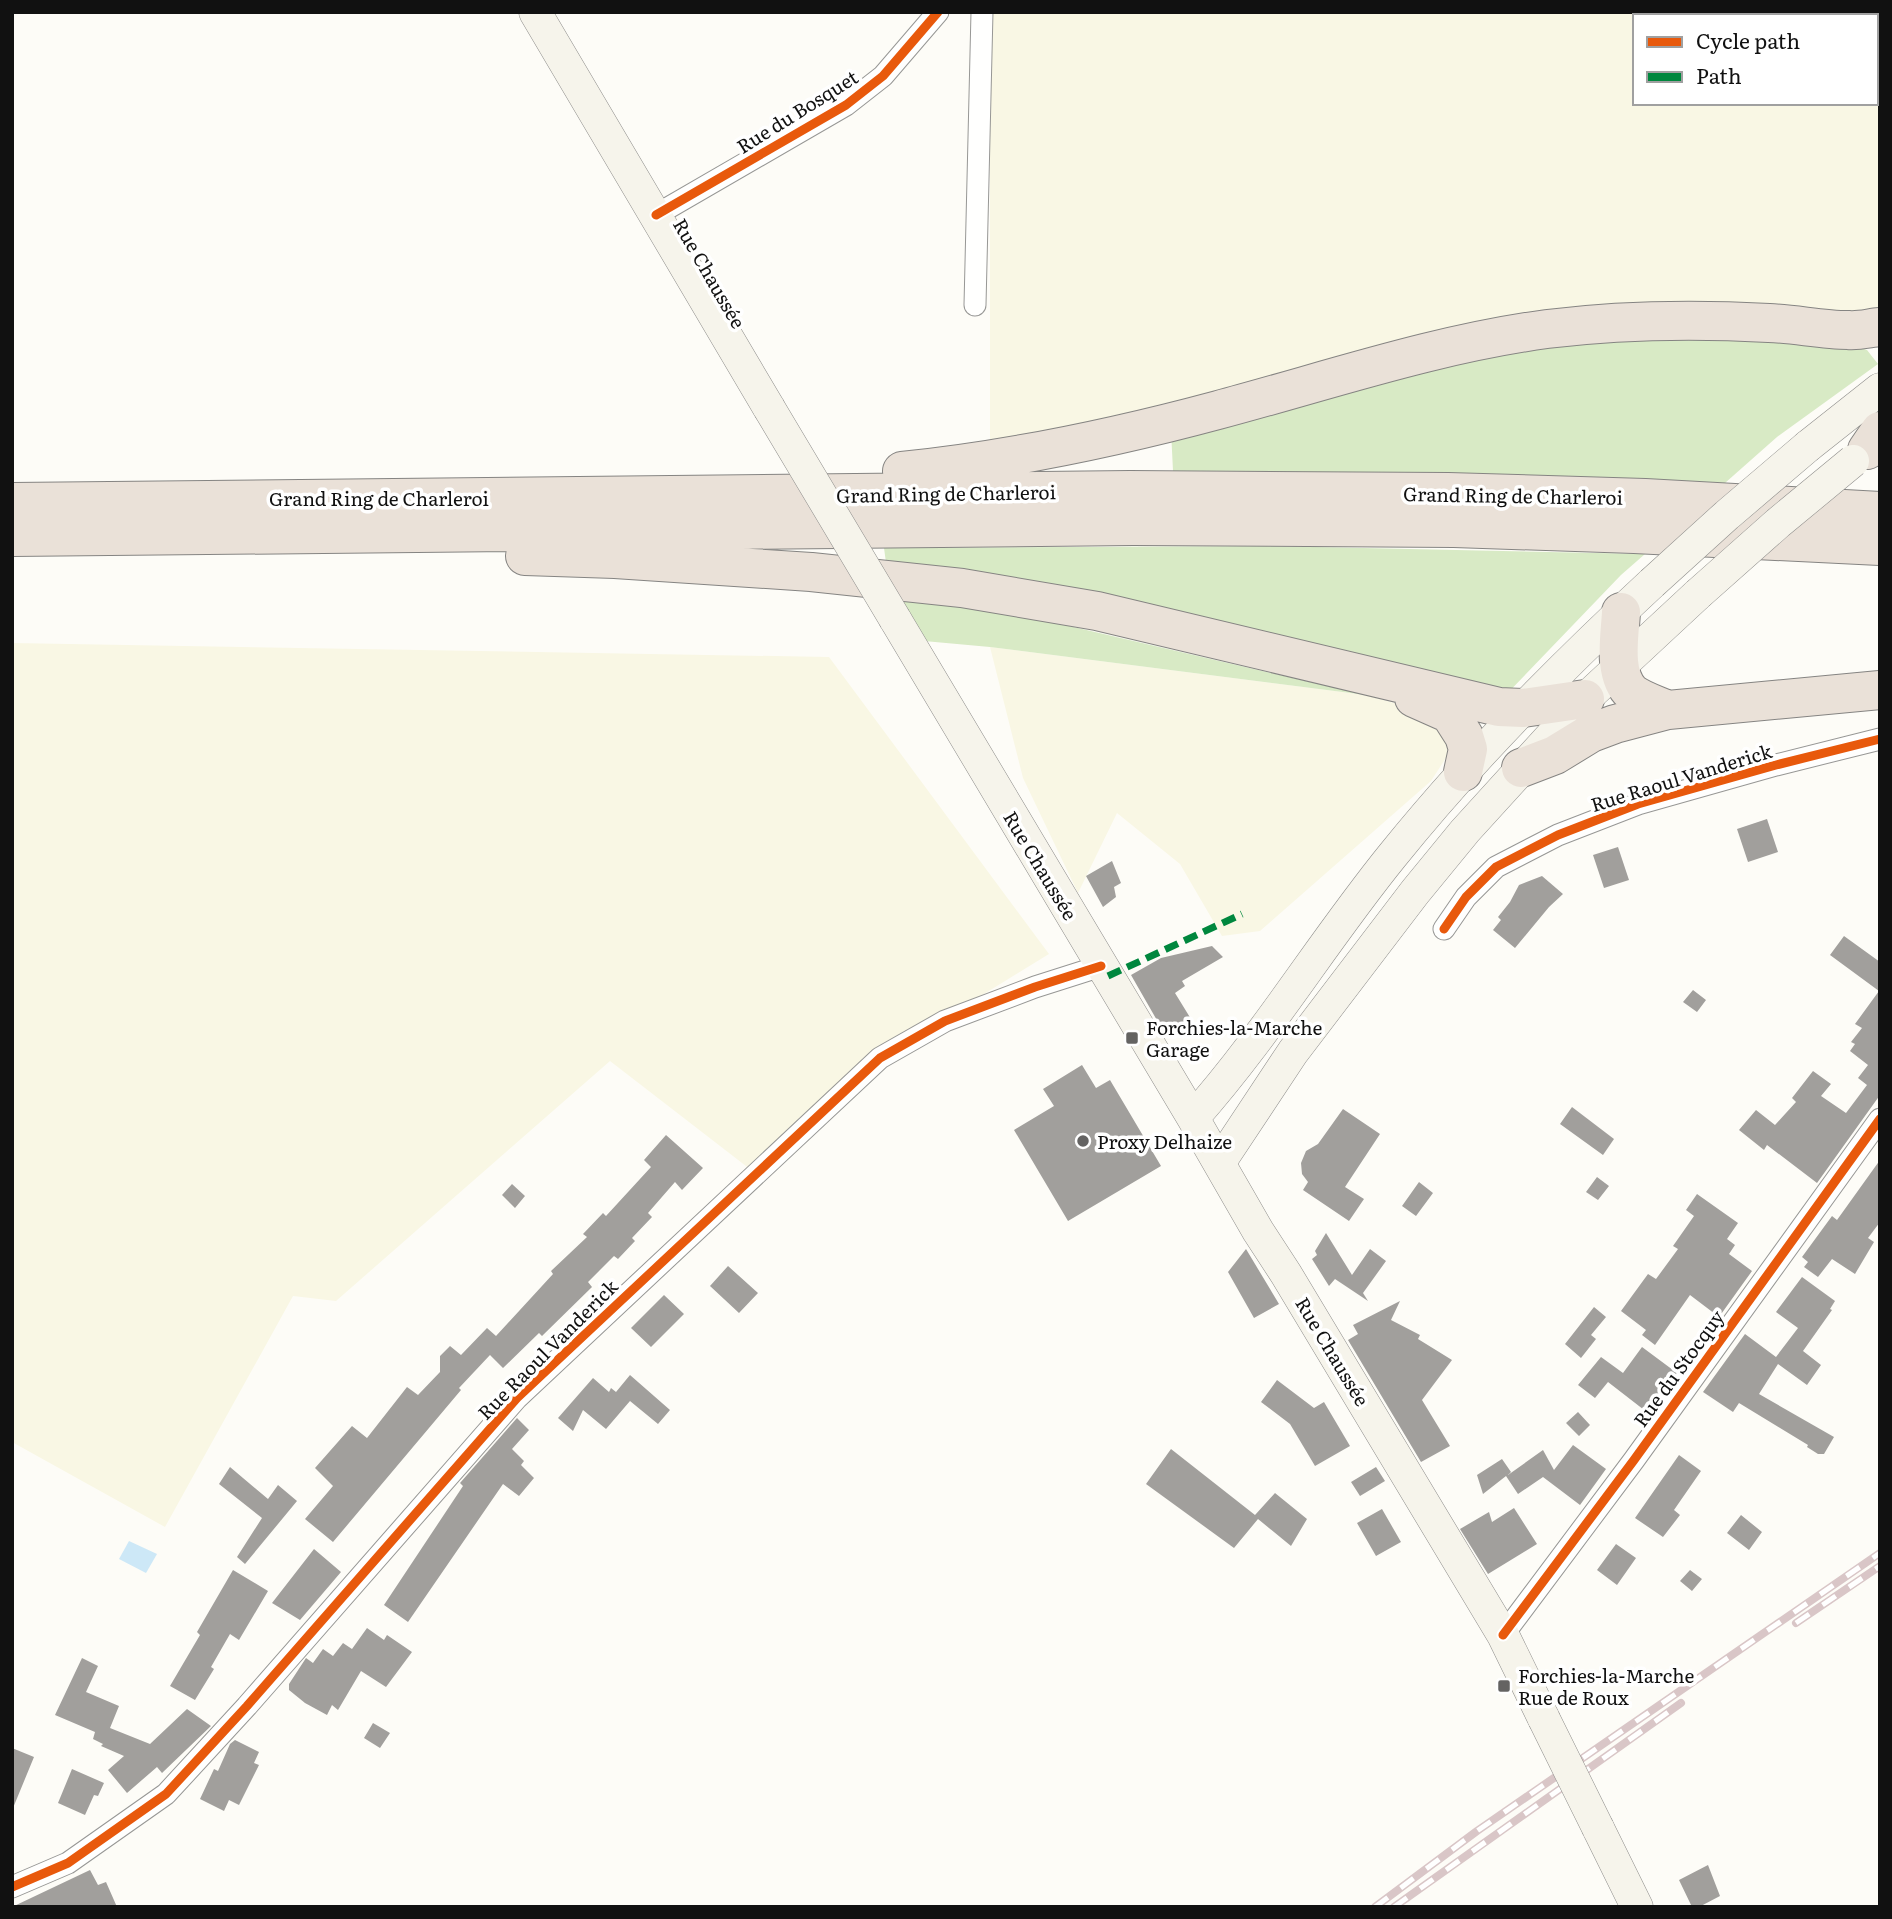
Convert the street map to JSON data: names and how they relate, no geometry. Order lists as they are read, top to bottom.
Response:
{
  "streets": {
    "highway": ["Grand Ring de Charleroi"],
    "main road": ["Rue Chaussée"],
    "street": ["Rue du Bosquet", "Rue Raoul Vanderick", "Rue du Stocquy"]
  },
  "crossings": [
    ["Rue du Bosquet", "Rue Chaussée"],
    ["Rue Chaussée", "Rue Raoul Vanderick"],
    ["Rue Chaussée", "Rue du Stocquy"]
  ],
  "places": {
    "transit": ["Forchies-la-Marche Garage", "Forchies-la-Marche Rue de Roux"],
    "other": ["Proxy Delhaize"]
  },
  "legend": ["Cycle path", "Path"]
}
